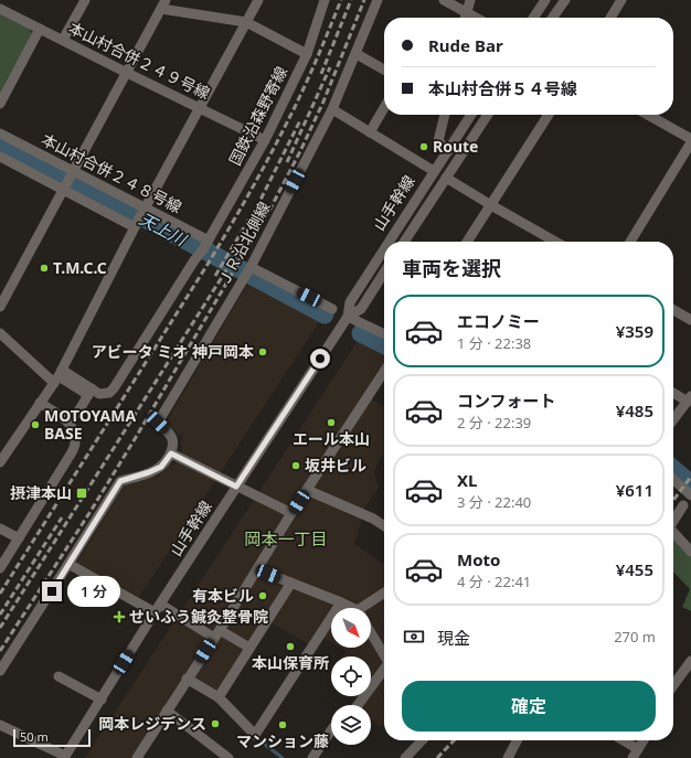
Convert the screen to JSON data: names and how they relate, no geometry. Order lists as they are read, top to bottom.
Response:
{
  "streets": {
    "street": [
      "本山村合併２４９号線",
      "国鉄沿森野寄線",
      "本山村合併２４８号線",
      "山手幹線",
      "ＪＲ沿北側線"
    ]
  },
  "crossings": [
    ["本山村合併２４９号線", "国鉄沿森野寄線"],
    ["国鉄沿森野寄線", "本山村合併２４８号線"]
  ],
  "districts": ["岡本一丁目"],
  "water": ["天上川"],
  "places": {
    "other": [
      "Route",
      "T.M.C.C",
      "アビータ ミオ 神戸岡本",
      "エール本山",
      "MOTOYAMA BASE",
      "坂井ビル",
      "有本ビル",
      "本山保育所",
      "岡本レジデンス",
      "マンション藤"
    ],
    "transit": ["摂津本山"],
    "health": ["せいふう鍼灸整骨院"]
  },
  "scale_bar": "50 m",
  "north": "bottom right",
  "page": {
    "banner": ["Rude Bar", "本山村合併５４号線"],
    "heading": "車両を選択",
    "list": [
      {
        "name": "エコノミー",
        "note": "1 分 · 22:38",
        "value": "¥359"
      },
      {
        "name": "コンフォート",
        "note": "2 分 · 22:39",
        "value": "¥485"
      },
      {
        "name": "XL",
        "note": "3 分 · 22:40",
        "value": "¥611"
      },
      {
        "name": "Moto",
        "note": "4 分 · 22:41",
        "value": "¥455"
      }
    ],
    "bubble": "1 分",
    "pay": ["現金", "270 m"],
    "buttons": "確定",
    "scale": "50 m"
  }
}
